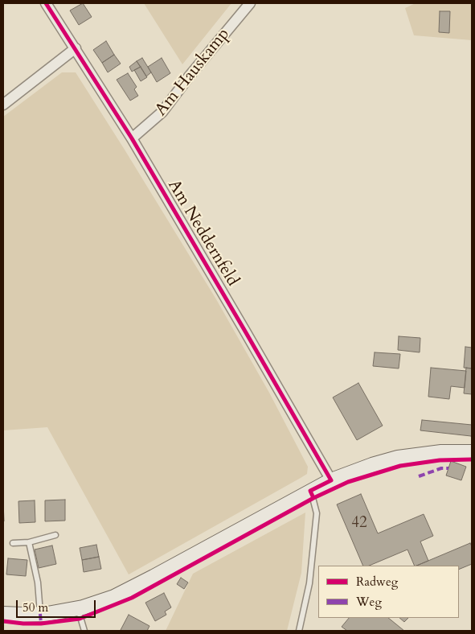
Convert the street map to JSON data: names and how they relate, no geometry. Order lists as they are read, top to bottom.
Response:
{
  "streets": {
    "street": ["Am Hauskamp", "Am Neddernfeld"]
  },
  "crossings": [
    ["Am Hauskamp", "Am Neddernfeld"]
  ],
  "house_numbers": ["42"],
  "legend": ["Radweg", "Weg"],
  "scale_bar": "50 m"
}
